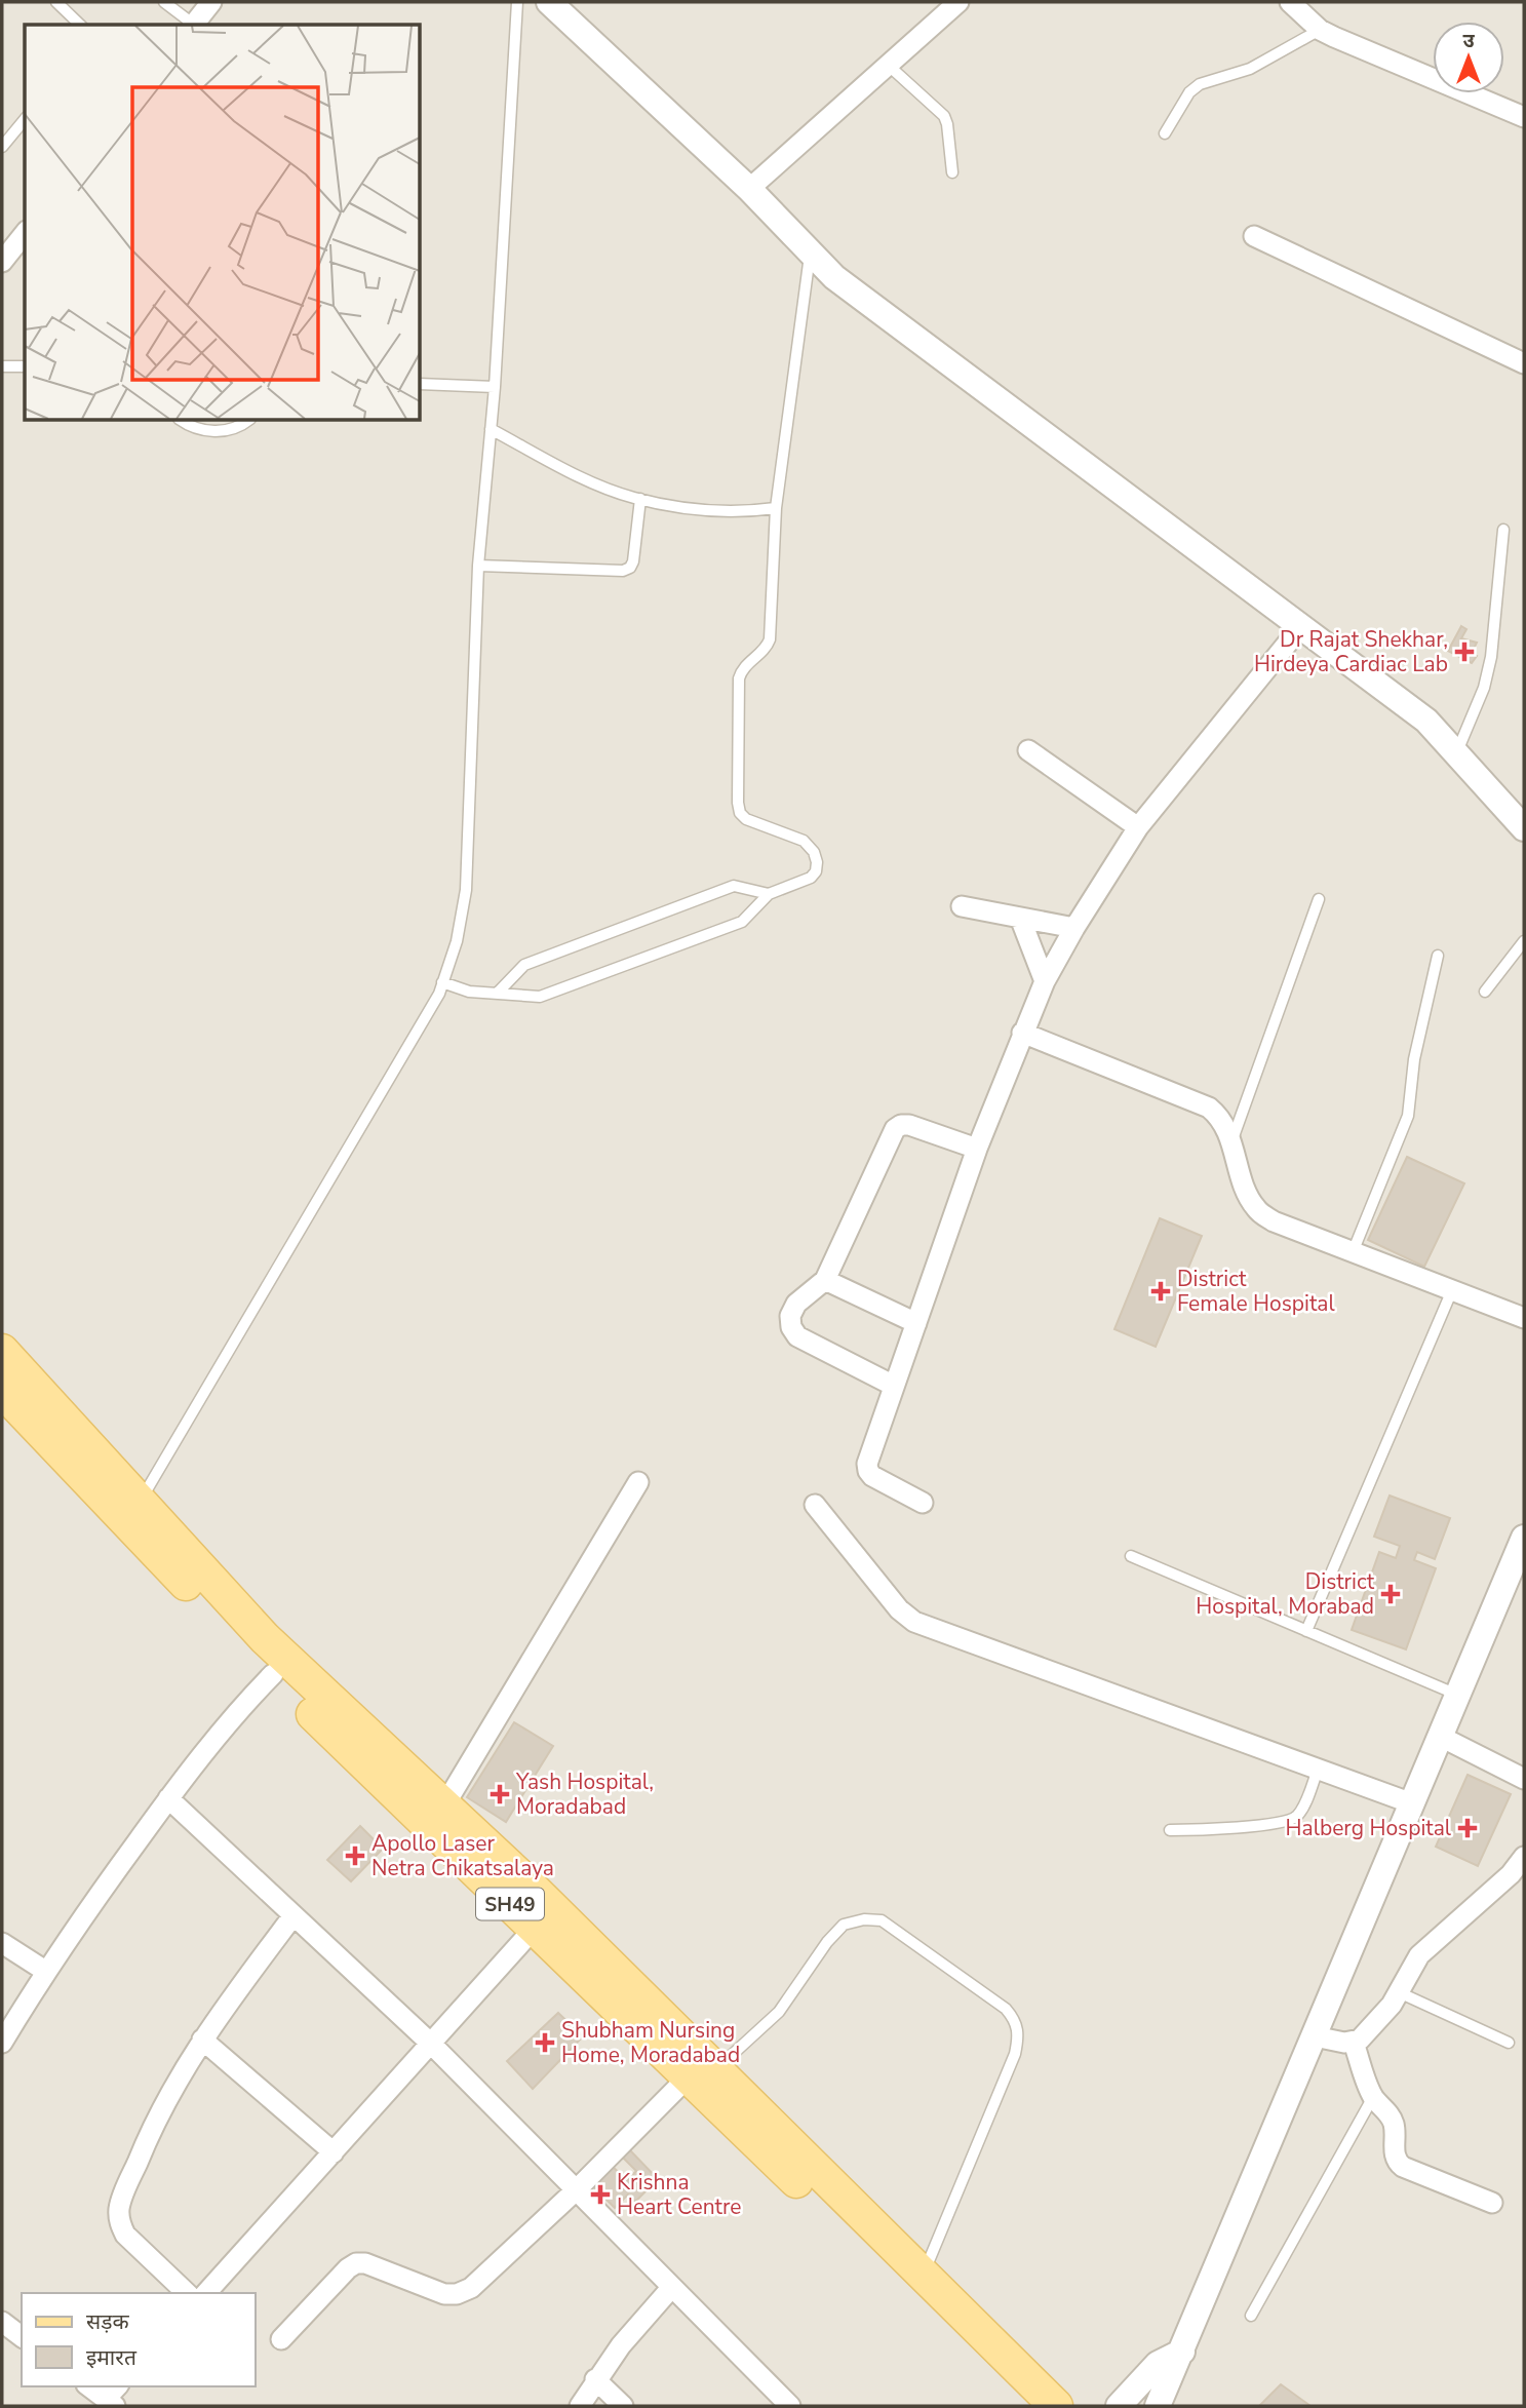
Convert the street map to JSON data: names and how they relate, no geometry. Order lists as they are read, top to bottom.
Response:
{
  "streets": {
    "main road": ["SH49"]
  },
  "places": {
    "health": [
      "Dr Rajat Shekhar, Hirdeya Cardiac Lab",
      "District Female Hospital",
      "District Hospital, Morabad",
      "Yash Hospital, Moradabad",
      "Halberg Hospital",
      "Apollo Laser Netra Chikatsalaya",
      "Shubham Nursing Home, Moradabad",
      "Krishna Heart Centre"
    ]
  },
  "legend": ["सड़क", "इमारत"],
  "north": "top"
}
